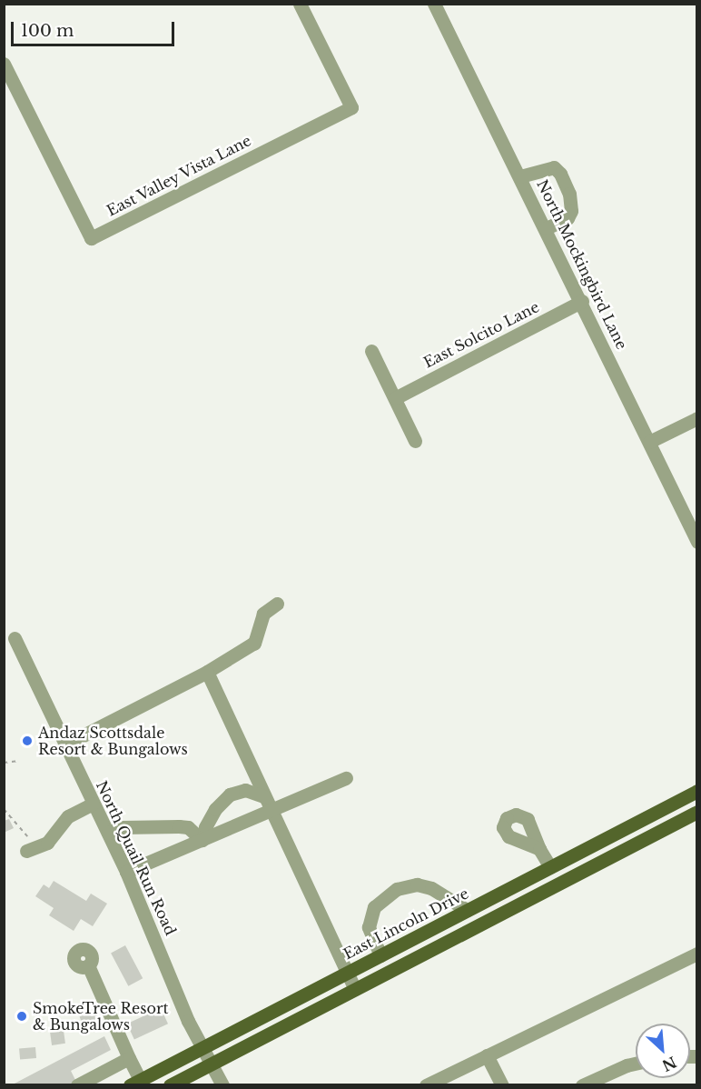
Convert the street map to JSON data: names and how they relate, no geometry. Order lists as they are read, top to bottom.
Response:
{
  "streets": {
    "main road": ["East Lincoln Drive"],
    "street": [
      "East Valley Vista Lane",
      "North Mockingbird Lane",
      "East Solcito Lane",
      "North Quail Run Road"
    ]
  },
  "crossings": [
    ["North Mockingbird Lane", "East Solcito Lane"],
    ["North Quail Run Road", "East Lincoln Drive"]
  ],
  "places": ["Andaz Scottsdale Resort & Bungalows", "SmokeTree Resort & Bungalows"],
  "scale_bar": "100 m",
  "north": "bottom right"
}
